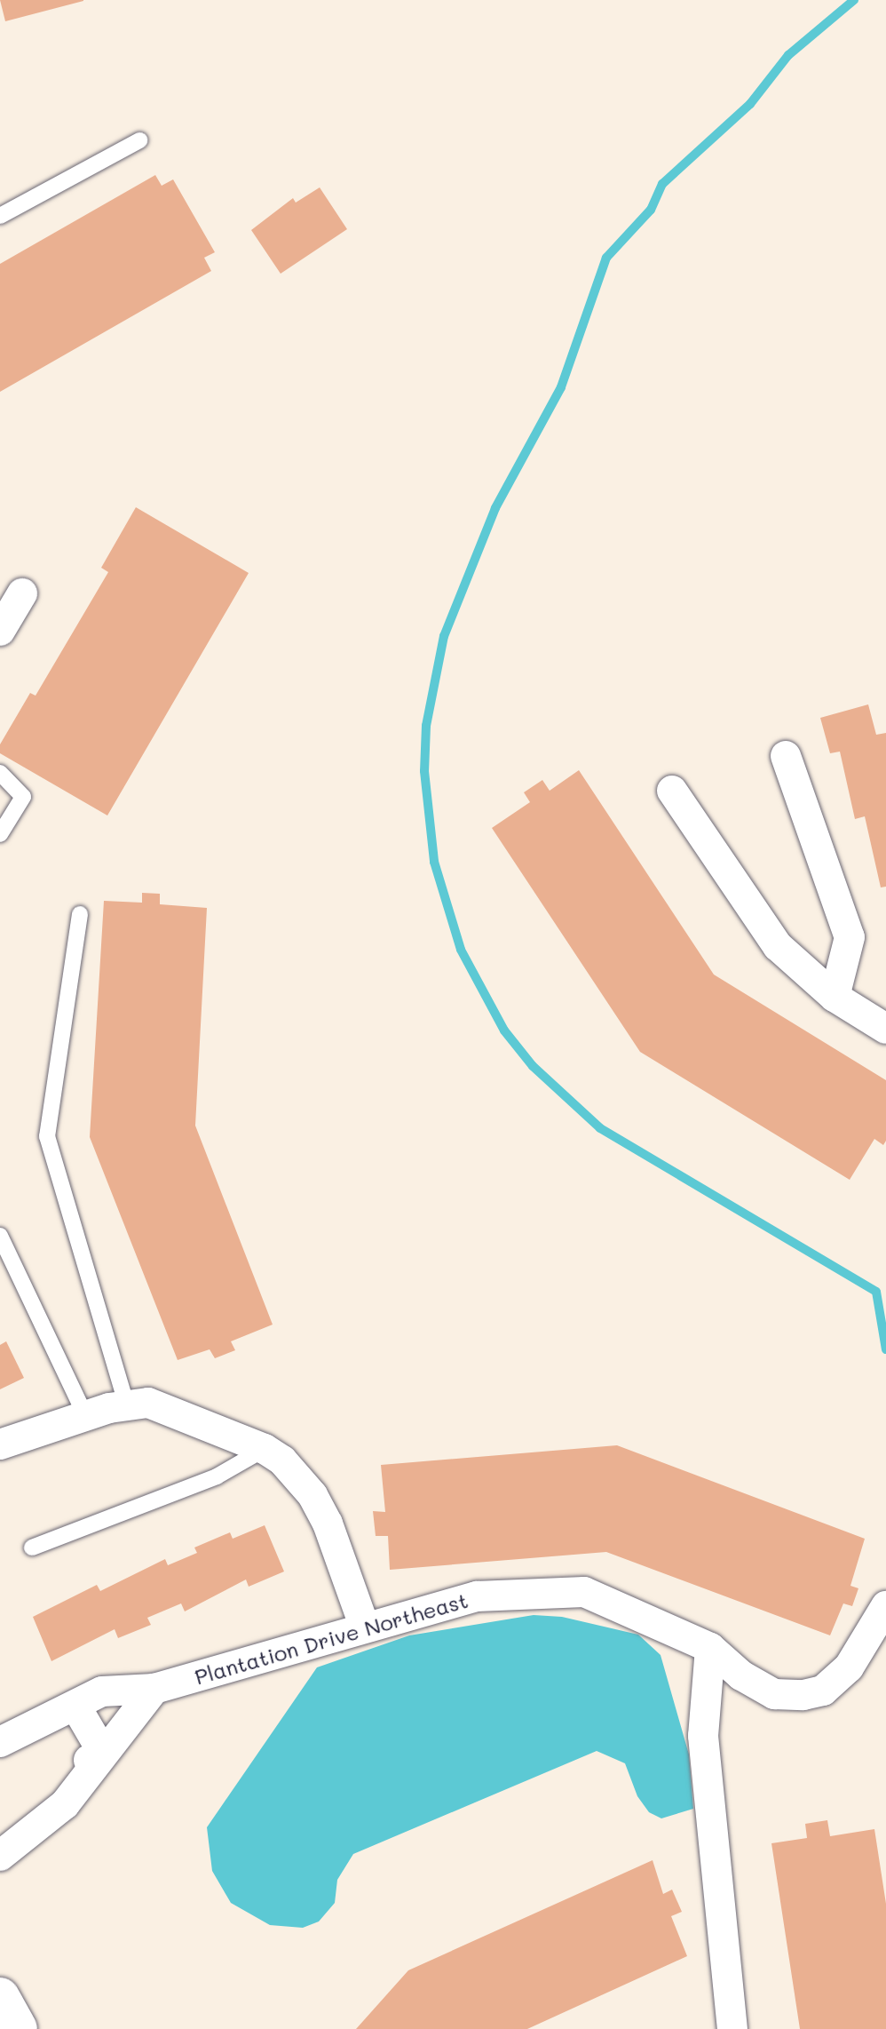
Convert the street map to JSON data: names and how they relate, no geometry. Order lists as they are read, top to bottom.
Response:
{
  "streets": {
    "street": ["Plantation Drive Northeast"]
  }
}
